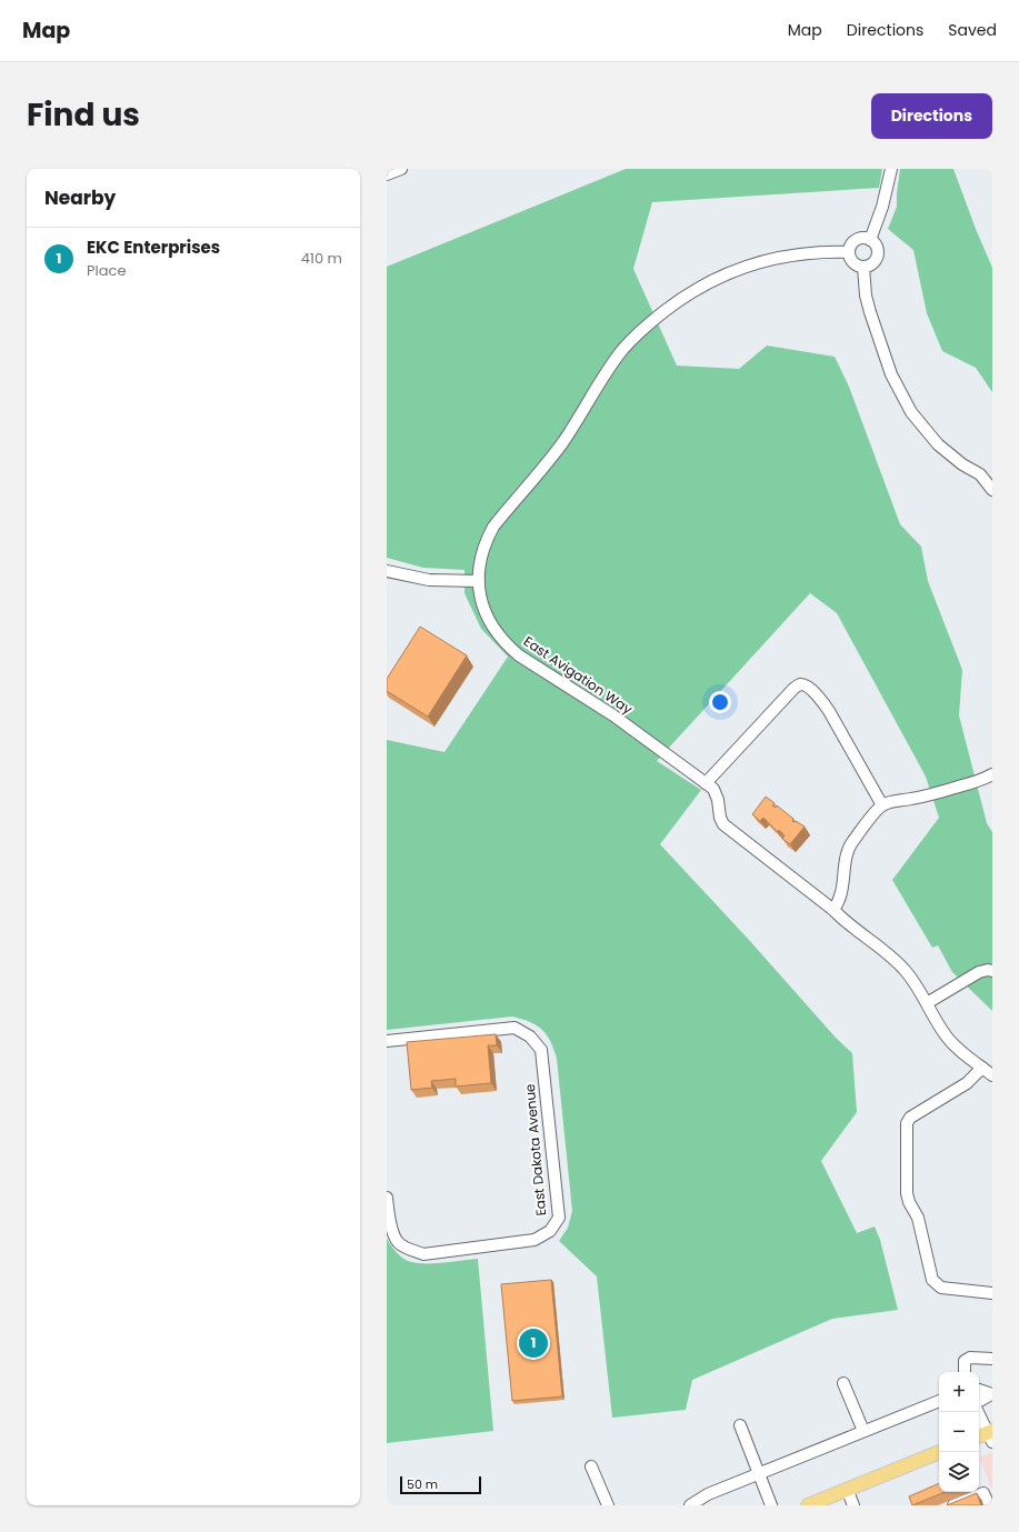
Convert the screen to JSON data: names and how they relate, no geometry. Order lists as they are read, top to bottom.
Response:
{
  "streets": {
    "street": ["East Avigation Way", "East Dakota Avenue"]
  },
  "scale_bar": "50 m",
  "page": {
    "header": "Map",
    "nav": ["Map", "Directions", "Saved"],
    "title": "Find us",
    "buttons": "Directions",
    "heading": "Nearby",
    "list": [
      {
        "mark": "1",
        "name": "EKC Enterprises",
        "note": "Place",
        "value": "410 m"
      }
    ],
    "pins": "1",
    "map_buttons": ["+", "−"],
    "scale": "50 m"
  }
}
